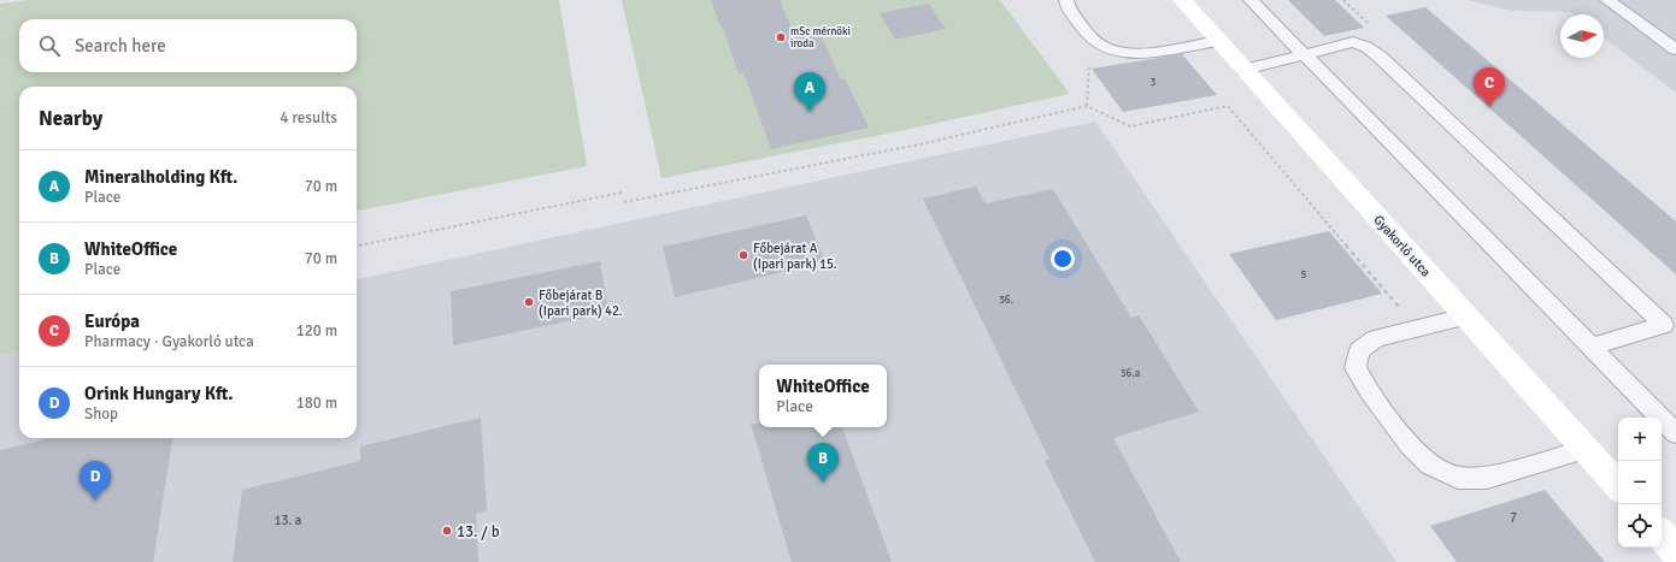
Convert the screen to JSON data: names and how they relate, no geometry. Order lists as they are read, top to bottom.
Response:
{
  "streets": {
    "street": ["Gyakorló utca"]
  },
  "places": [
    "mSc mérnöki iroda",
    "Főbejárat A (Ipari park) 15.",
    "Főbejárat B (Ipari park) 42.",
    "13. / b"
  ],
  "house_numbers": [
    "3",
    "5",
    "36.",
    "36.a",
    "7",
    "13. a"
  ],
  "north": "right",
  "page": {
    "search": "Search here",
    "pins": [
      "C",
      "A",
      "B",
      "D"
    ],
    "heading": ["Nearby", "4 results"],
    "list": [
      {
        "mark": "A",
        "name": "Mineralholding Kft.",
        "note": "Place",
        "value": "70 m"
      },
      {
        "mark": "B",
        "name": "WhiteOffice",
        "note": "Place",
        "value": "70 m"
      },
      {
        "mark": "C",
        "name": "Európa",
        "note": "Pharmacy · Gyakorló utca",
        "value": "120 m"
      },
      {
        "mark": "D",
        "name": "Orink Hungary Kft.",
        "note": "Shop",
        "value": "180 m"
      }
    ],
    "popup": ["WhiteOffice", "Place"],
    "map_buttons": ["+", "−"]
  }
}
